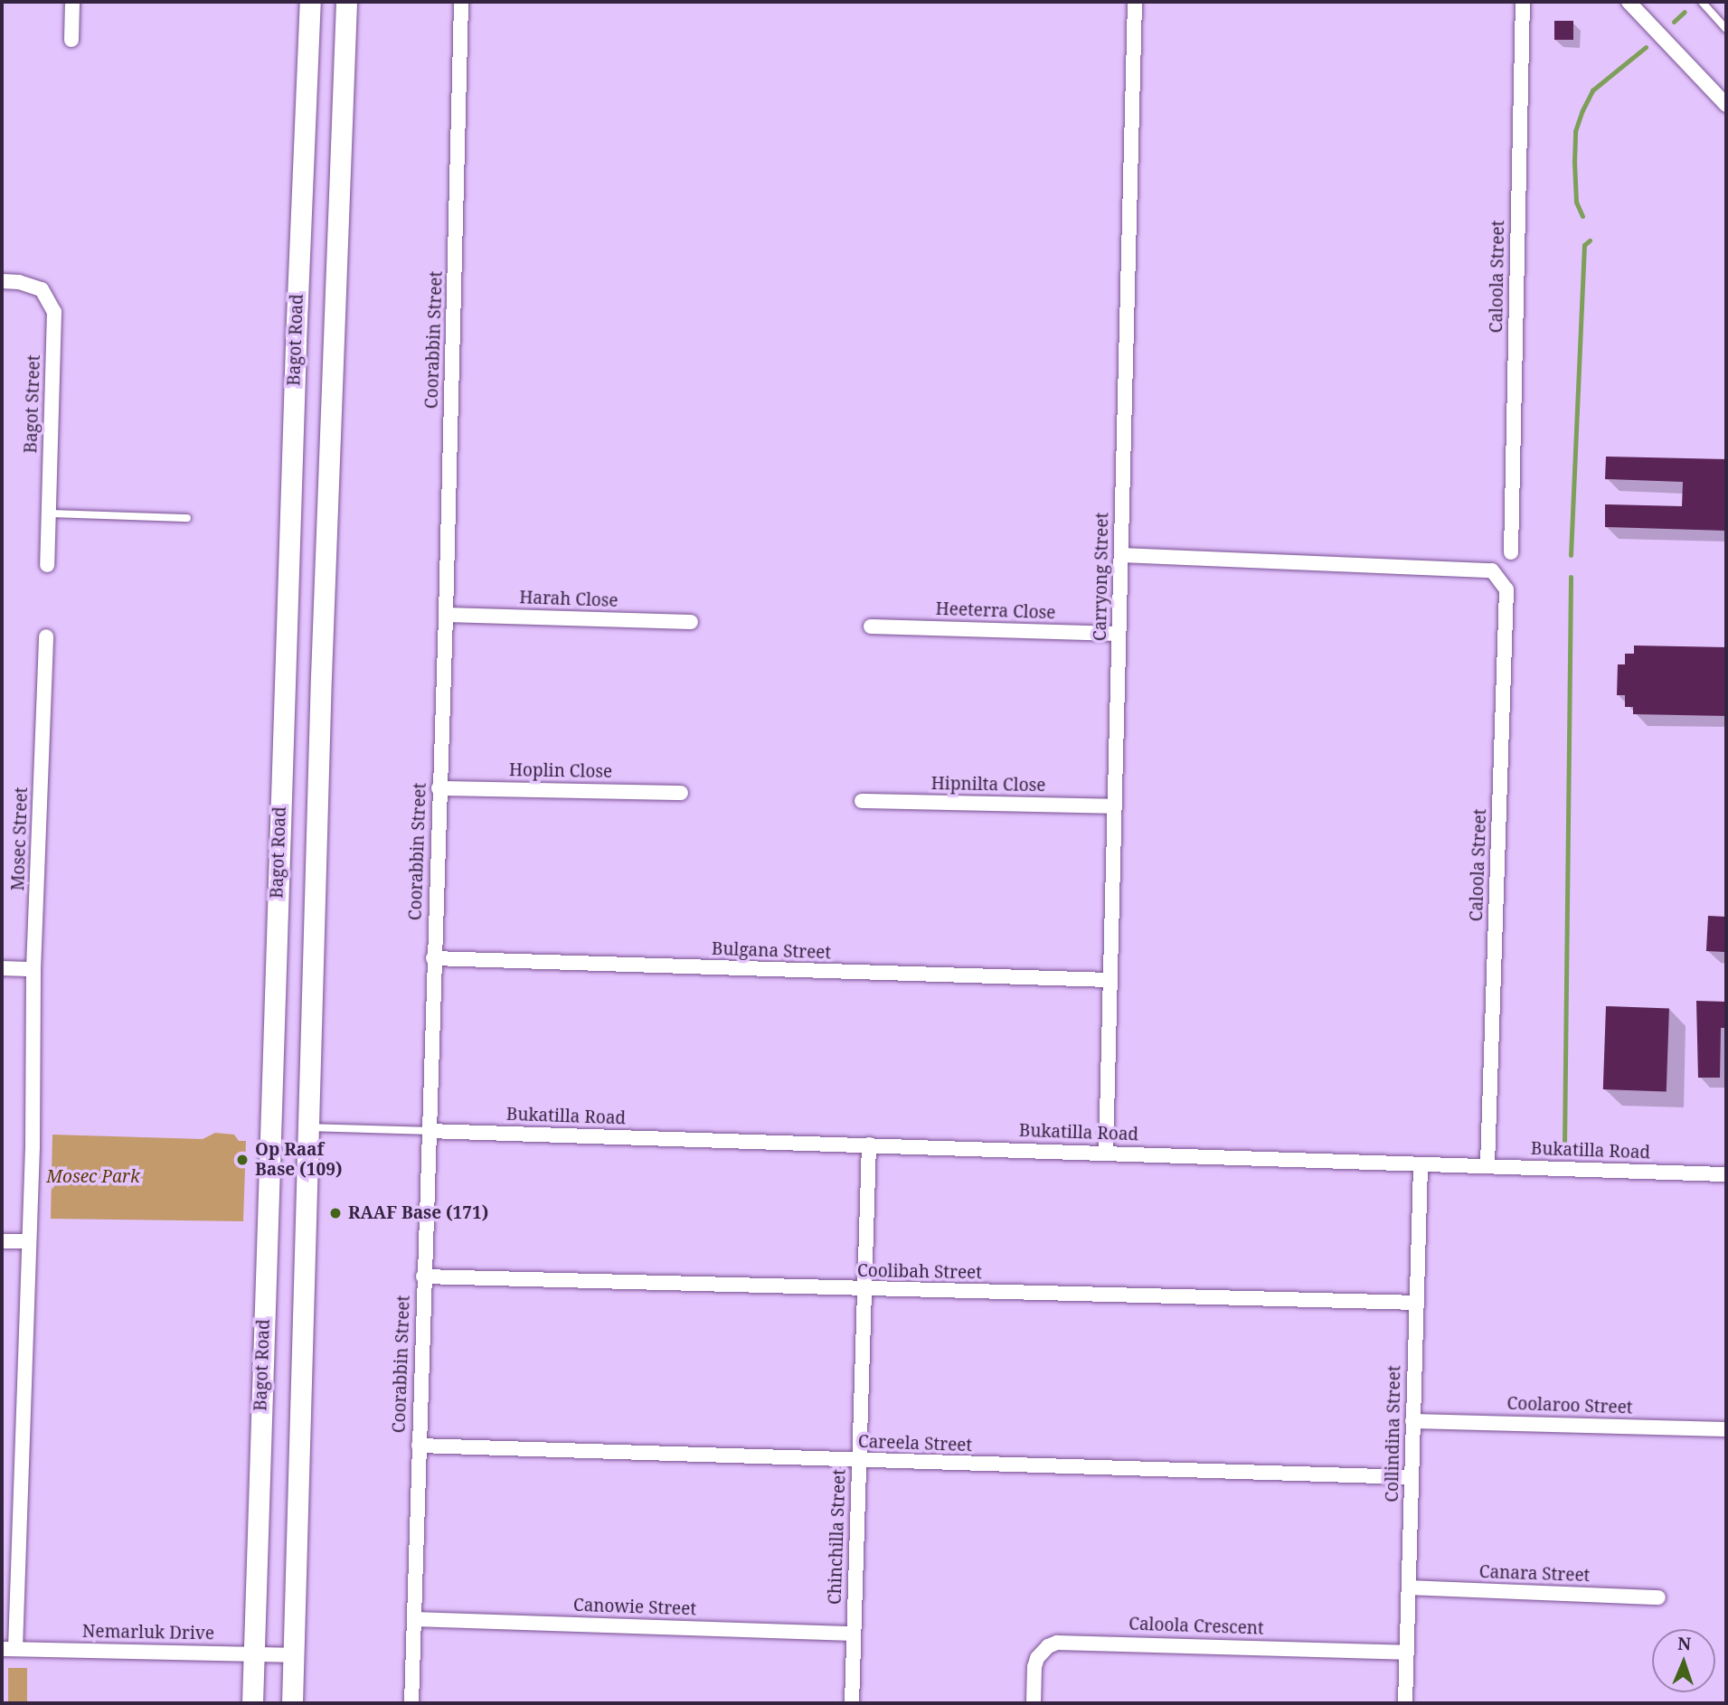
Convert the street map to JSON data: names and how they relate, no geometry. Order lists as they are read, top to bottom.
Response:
{
  "streets": {
    "main road": ["Bagot Road"],
    "street": [
      "Caloola Street",
      "Coorabbin Street",
      "Bagot Street",
      "Carryong Street",
      "Harah Close",
      "Heeterra Close",
      "Hoplin Close",
      "Hipnilta Close",
      "Mosec Street",
      "Bulgana Street",
      "Bukatilla Road",
      "Coolibah Street",
      "Coolaroo Street",
      "Collindina Street",
      "Careela Street",
      "Chinchilla Street",
      "Canara Street",
      "Canowie Street",
      "Caloola Crescent",
      "Nemarluk Drive"
    ]
  },
  "crossings": [
    ["Caloola Street", "Carryong Street"],
    ["Caloola Street", "Bukatilla Road"],
    ["Bagot Road", "Nemarluk Drive"],
    ["Coorabbin Street", "Harah Close"],
    ["Coorabbin Street", "Hoplin Close"],
    ["Coorabbin Street", "Bulgana Street"],
    ["Coorabbin Street", "Bukatilla Road"],
    ["Coorabbin Street", "Coolibah Street"],
    ["Coorabbin Street", "Careela Street"],
    ["Coorabbin Street", "Canowie Street"],
    ["Carryong Street", "Heeterra Close"],
    ["Carryong Street", "Hipnilta Close"],
    ["Carryong Street", "Bulgana Street"],
    ["Carryong Street", "Bukatilla Road"],
    ["Mosec Street", "Nemarluk Drive"],
    ["Bukatilla Road", "Collindina Street"],
    ["Bukatilla Road", "Chinchilla Street"],
    ["Coolibah Street", "Collindina Street"],
    ["Coolibah Street", "Chinchilla Street"],
    ["Coolaroo Street", "Collindina Street"],
    ["Collindina Street", "Careela Street"],
    ["Collindina Street", "Canara Street"],
    ["Collindina Street", "Caloola Crescent"],
    ["Careela Street", "Chinchilla Street"],
    ["Chinchilla Street", "Canowie Street"]
  ],
  "parks": ["Mosec Park"],
  "places": ["Op Raaf Base (109)", "RAAF Base (171)"],
  "north": "top"
}
